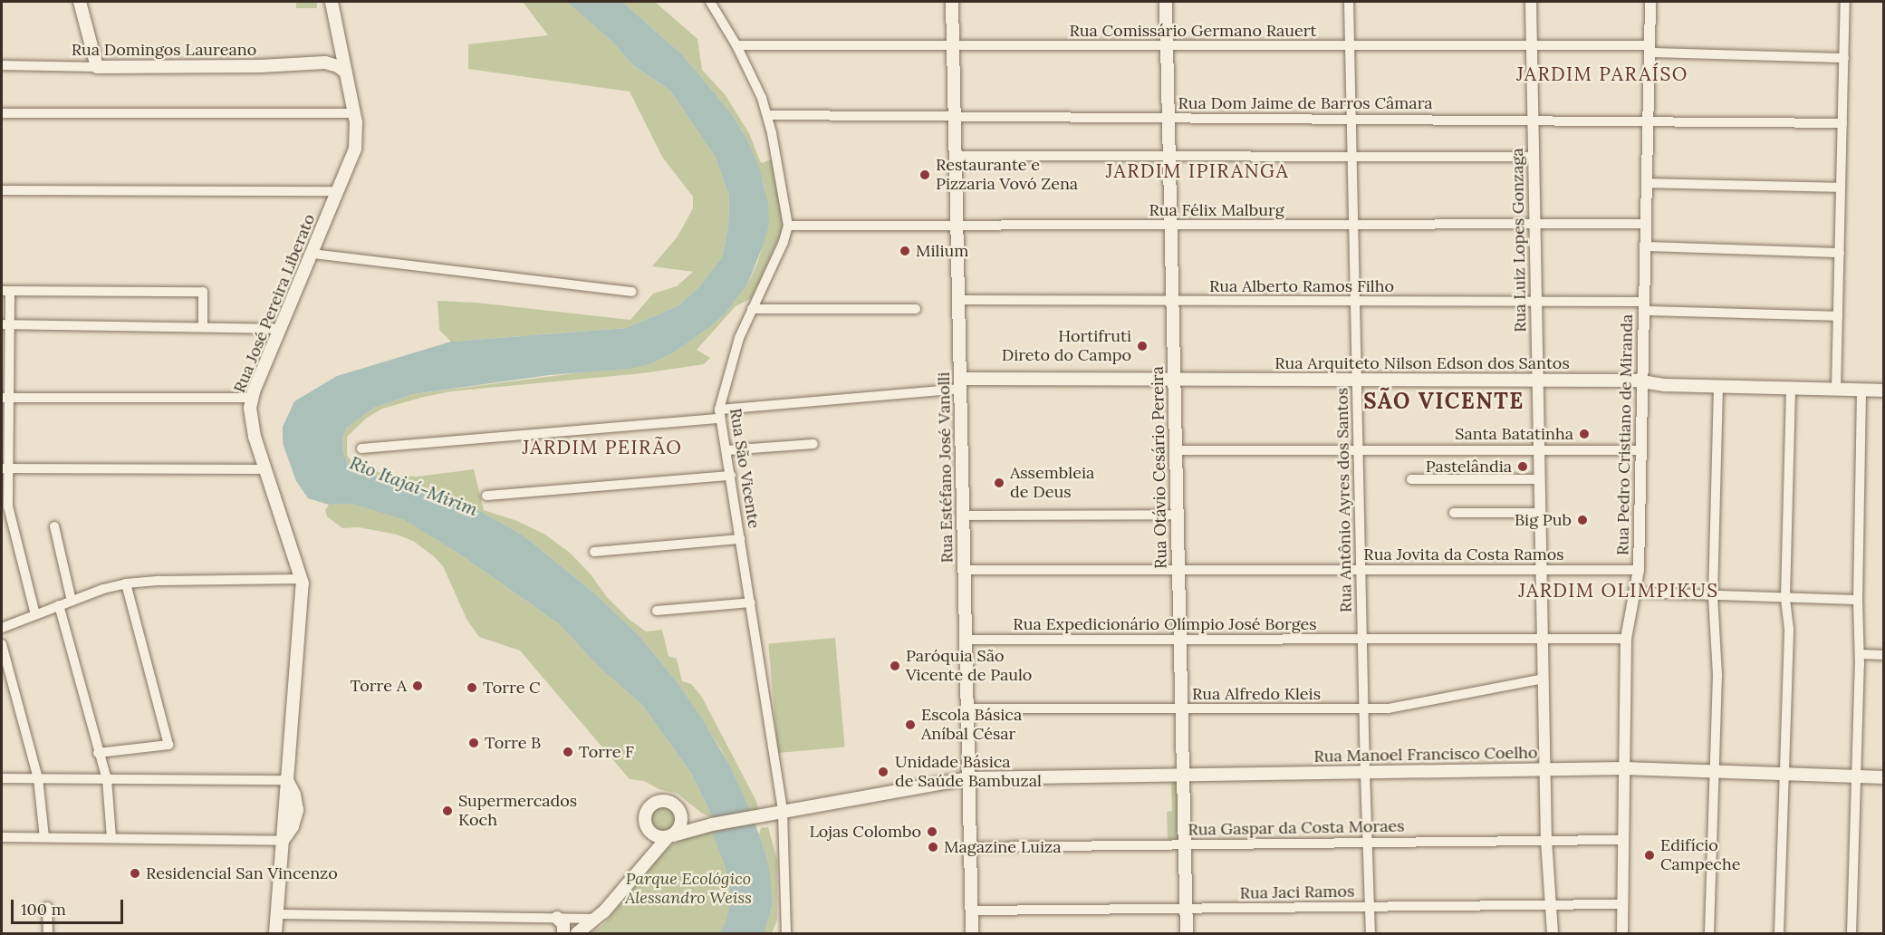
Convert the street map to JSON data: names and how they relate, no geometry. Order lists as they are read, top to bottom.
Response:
{
  "streets": {
    "main road": [
      "Rua Domingos Laureano",
      "Rua José Pereira Liberato",
      "Rua Arquiteto Nilson Edson dos Santos",
      "Rua Estéfano José Vanolli",
      "Rua Otávio Cesário Pereira",
      "Rua Manoel Francisco Coelho"
    ],
    "street": [
      "Rua Comissário Germano Rauert",
      "Rua Dom Jaime de Barros Câmara",
      "Rua Félix Malburg",
      "Rua Luiz Lopes Gonzaga",
      "Rua Alberto Ramos Filho",
      "Rua Pedro Cristiano de Miranda",
      "Rua São Vicente",
      "Rua Antônio Ayres dos Santos",
      "Rua Jovita da Costa Ramos",
      "Rua Expedicionário Olímpio José Borges",
      "Rua Alfredo Kleis",
      "Rua Gaspar da Costa Moraes",
      "Rua Jaci Ramos"
    ]
  },
  "crossings": [
    ["Rua Comissário Germano Rauert", "Rua Luiz Lopes Gonzaga"],
    ["Rua Comissário Germano Rauert", "Rua Pedro Cristiano de Miranda"],
    ["Rua Comissário Germano Rauert", "Rua Estéfano José Vanolli"],
    ["Rua Comissário Germano Rauert", "Rua Otávio Cesário Pereira"],
    ["Rua Comissário Germano Rauert", "Rua São Vicente"],
    ["Rua Comissário Germano Rauert", "Rua Antônio Ayres dos Santos"],
    ["Rua Dom Jaime de Barros Câmara", "Rua Luiz Lopes Gonzaga"],
    ["Rua Dom Jaime de Barros Câmara", "Rua Pedro Cristiano de Miranda"],
    ["Rua Dom Jaime de Barros Câmara", "Rua Estéfano José Vanolli"],
    ["Rua Dom Jaime de Barros Câmara", "Rua Otávio Cesário Pereira"],
    ["Rua Dom Jaime de Barros Câmara", "Rua São Vicente"],
    ["Rua Dom Jaime de Barros Câmara", "Rua Antônio Ayres dos Santos"],
    ["Rua Félix Malburg", "Rua Luiz Lopes Gonzaga"],
    ["Rua Félix Malburg", "Rua Pedro Cristiano de Miranda"],
    ["Rua Félix Malburg", "Rua Estéfano José Vanolli"],
    ["Rua Félix Malburg", "Rua Otávio Cesário Pereira"],
    ["Rua Félix Malburg", "Rua São Vicente"],
    ["Rua Félix Malburg", "Rua Antônio Ayres dos Santos"],
    ["Rua Luiz Lopes Gonzaga", "Rua Alberto Ramos Filho"],
    ["Rua Luiz Lopes Gonzaga", "Rua Arquiteto Nilson Edson dos Santos"],
    ["Rua Luiz Lopes Gonzaga", "Rua Jovita da Costa Ramos"],
    ["Rua Luiz Lopes Gonzaga", "Rua Expedicionário Olímpio José Borges"],
    ["Rua Luiz Lopes Gonzaga", "Rua Alfredo Kleis"],
    ["Rua Luiz Lopes Gonzaga", "Rua Manoel Francisco Coelho"],
    ["Rua Luiz Lopes Gonzaga", "Rua Gaspar da Costa Moraes"],
    ["Rua Luiz Lopes Gonzaga", "Rua Jaci Ramos"],
    ["Rua Alberto Ramos Filho", "Rua Pedro Cristiano de Miranda"],
    ["Rua Alberto Ramos Filho", "Rua Estéfano José Vanolli"],
    ["Rua Alberto Ramos Filho", "Rua Otávio Cesário Pereira"],
    ["Rua Alberto Ramos Filho", "Rua Antônio Ayres dos Santos"],
    ["Rua Arquiteto Nilson Edson dos Santos", "Rua Pedro Cristiano de Miranda"],
    ["Rua Arquiteto Nilson Edson dos Santos", "Rua Estéfano José Vanolli"],
    ["Rua Arquiteto Nilson Edson dos Santos", "Rua Otávio Cesário Pereira"],
    ["Rua Arquiteto Nilson Edson dos Santos", "Rua Antônio Ayres dos Santos"],
    ["Rua Pedro Cristiano de Miranda", "Rua Jovita da Costa Ramos"],
    ["Rua Pedro Cristiano de Miranda", "Rua Expedicionário Olímpio José Borges"],
    ["Rua Pedro Cristiano de Miranda", "Rua Manoel Francisco Coelho"],
    ["Rua Pedro Cristiano de Miranda", "Rua Gaspar da Costa Moraes"],
    ["Rua Pedro Cristiano de Miranda", "Rua Jaci Ramos"],
    ["Rua Estéfano José Vanolli", "Rua Jovita da Costa Ramos"],
    ["Rua Estéfano José Vanolli", "Rua Expedicionário Olímpio José Borges"],
    ["Rua Estéfano José Vanolli", "Rua Alfredo Kleis"],
    ["Rua Estéfano José Vanolli", "Rua Manoel Francisco Coelho"],
    ["Rua Estéfano José Vanolli", "Rua Gaspar da Costa Moraes"],
    ["Rua Estéfano José Vanolli", "Rua Jaci Ramos"],
    ["Rua Otávio Cesário Pereira", "Rua Jovita da Costa Ramos"],
    ["Rua Otávio Cesário Pereira", "Rua Expedicionário Olímpio José Borges"],
    ["Rua Otávio Cesário Pereira", "Rua Alfredo Kleis"],
    ["Rua Otávio Cesário Pereira", "Rua Manoel Francisco Coelho"],
    ["Rua Otávio Cesário Pereira", "Rua Gaspar da Costa Moraes"],
    ["Rua Otávio Cesário Pereira", "Rua Jaci Ramos"],
    ["Rua São Vicente", "Rua Manoel Francisco Coelho"],
    ["Rua Antônio Ayres dos Santos", "Rua Jovita da Costa Ramos"],
    ["Rua Antônio Ayres dos Santos", "Rua Expedicionário Olímpio José Borges"],
    ["Rua Antônio Ayres dos Santos", "Rua Alfredo Kleis"],
    ["Rua Antônio Ayres dos Santos", "Rua Manoel Francisco Coelho"],
    ["Rua Antônio Ayres dos Santos", "Rua Gaspar da Costa Moraes"],
    ["Rua Antônio Ayres dos Santos", "Rua Jaci Ramos"]
  ],
  "districts": [
    "JARDIM PARAÍSO",
    "JARDIM IPIRANGA",
    "SÃO VICENTE",
    "JARDIM PEIRÃO",
    "JARDIM OLIMPIKUS"
  ],
  "water": ["Rio Itajaí-Mirim"],
  "parks": ["Parque Ecológico Alessandro Weiss"],
  "places": [
    "Restaurante e Pizzaria Vovó Zena",
    "Milium",
    "Hortifruti Direto do Campo",
    "Santa Batatinha",
    "Pastelândia",
    "Assembleia de Deus",
    "Big Pub",
    "Paróquia São Vicente de Paulo",
    "Torre A",
    "Torre C",
    "Escola Básica Aníbal César",
    "Torre B",
    "Torre F",
    "Unidade Básica de Saúde Bambuzal",
    "Supermercados Koch",
    "Lojas Colombo",
    "Magazine Luiza",
    "Edifício Campeche",
    "Residencial San Vincenzo"
  ],
  "scale_bar": "100 m"
}
